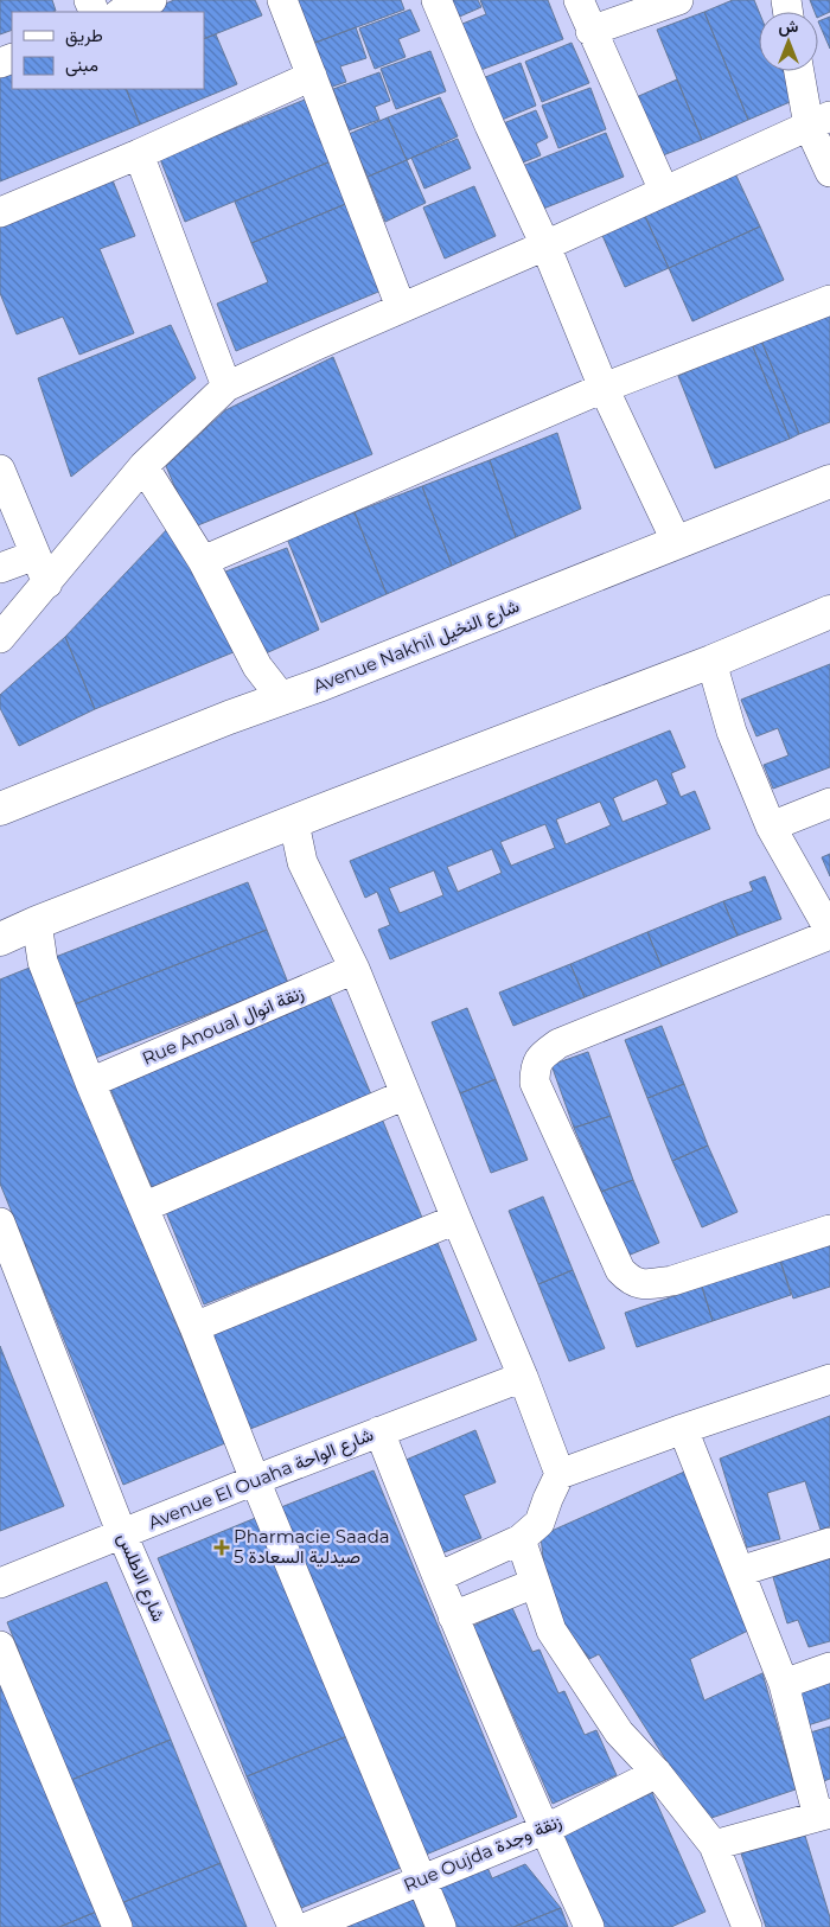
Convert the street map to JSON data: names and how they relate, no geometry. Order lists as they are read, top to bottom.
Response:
{
  "streets": {
    "street": [
      "Avenue Nakhil شارع النخيل",
      "Rue Anoual زنقة انوال",
      "Avenue El Ouaha شارع الواحة",
      "شارع الاطلس",
      "Rue Oujda زنقة وجدة"
    ]
  },
  "crossings": [
    ["Avenue El Ouaha شارع الواحة", "شارع الاطلس"]
  ],
  "places": {
    "health": ["Pharmacie Saada 5 صيدلية السعادة"]
  },
  "legend": ["طريق", "مبنى"],
  "north": "top"
}
